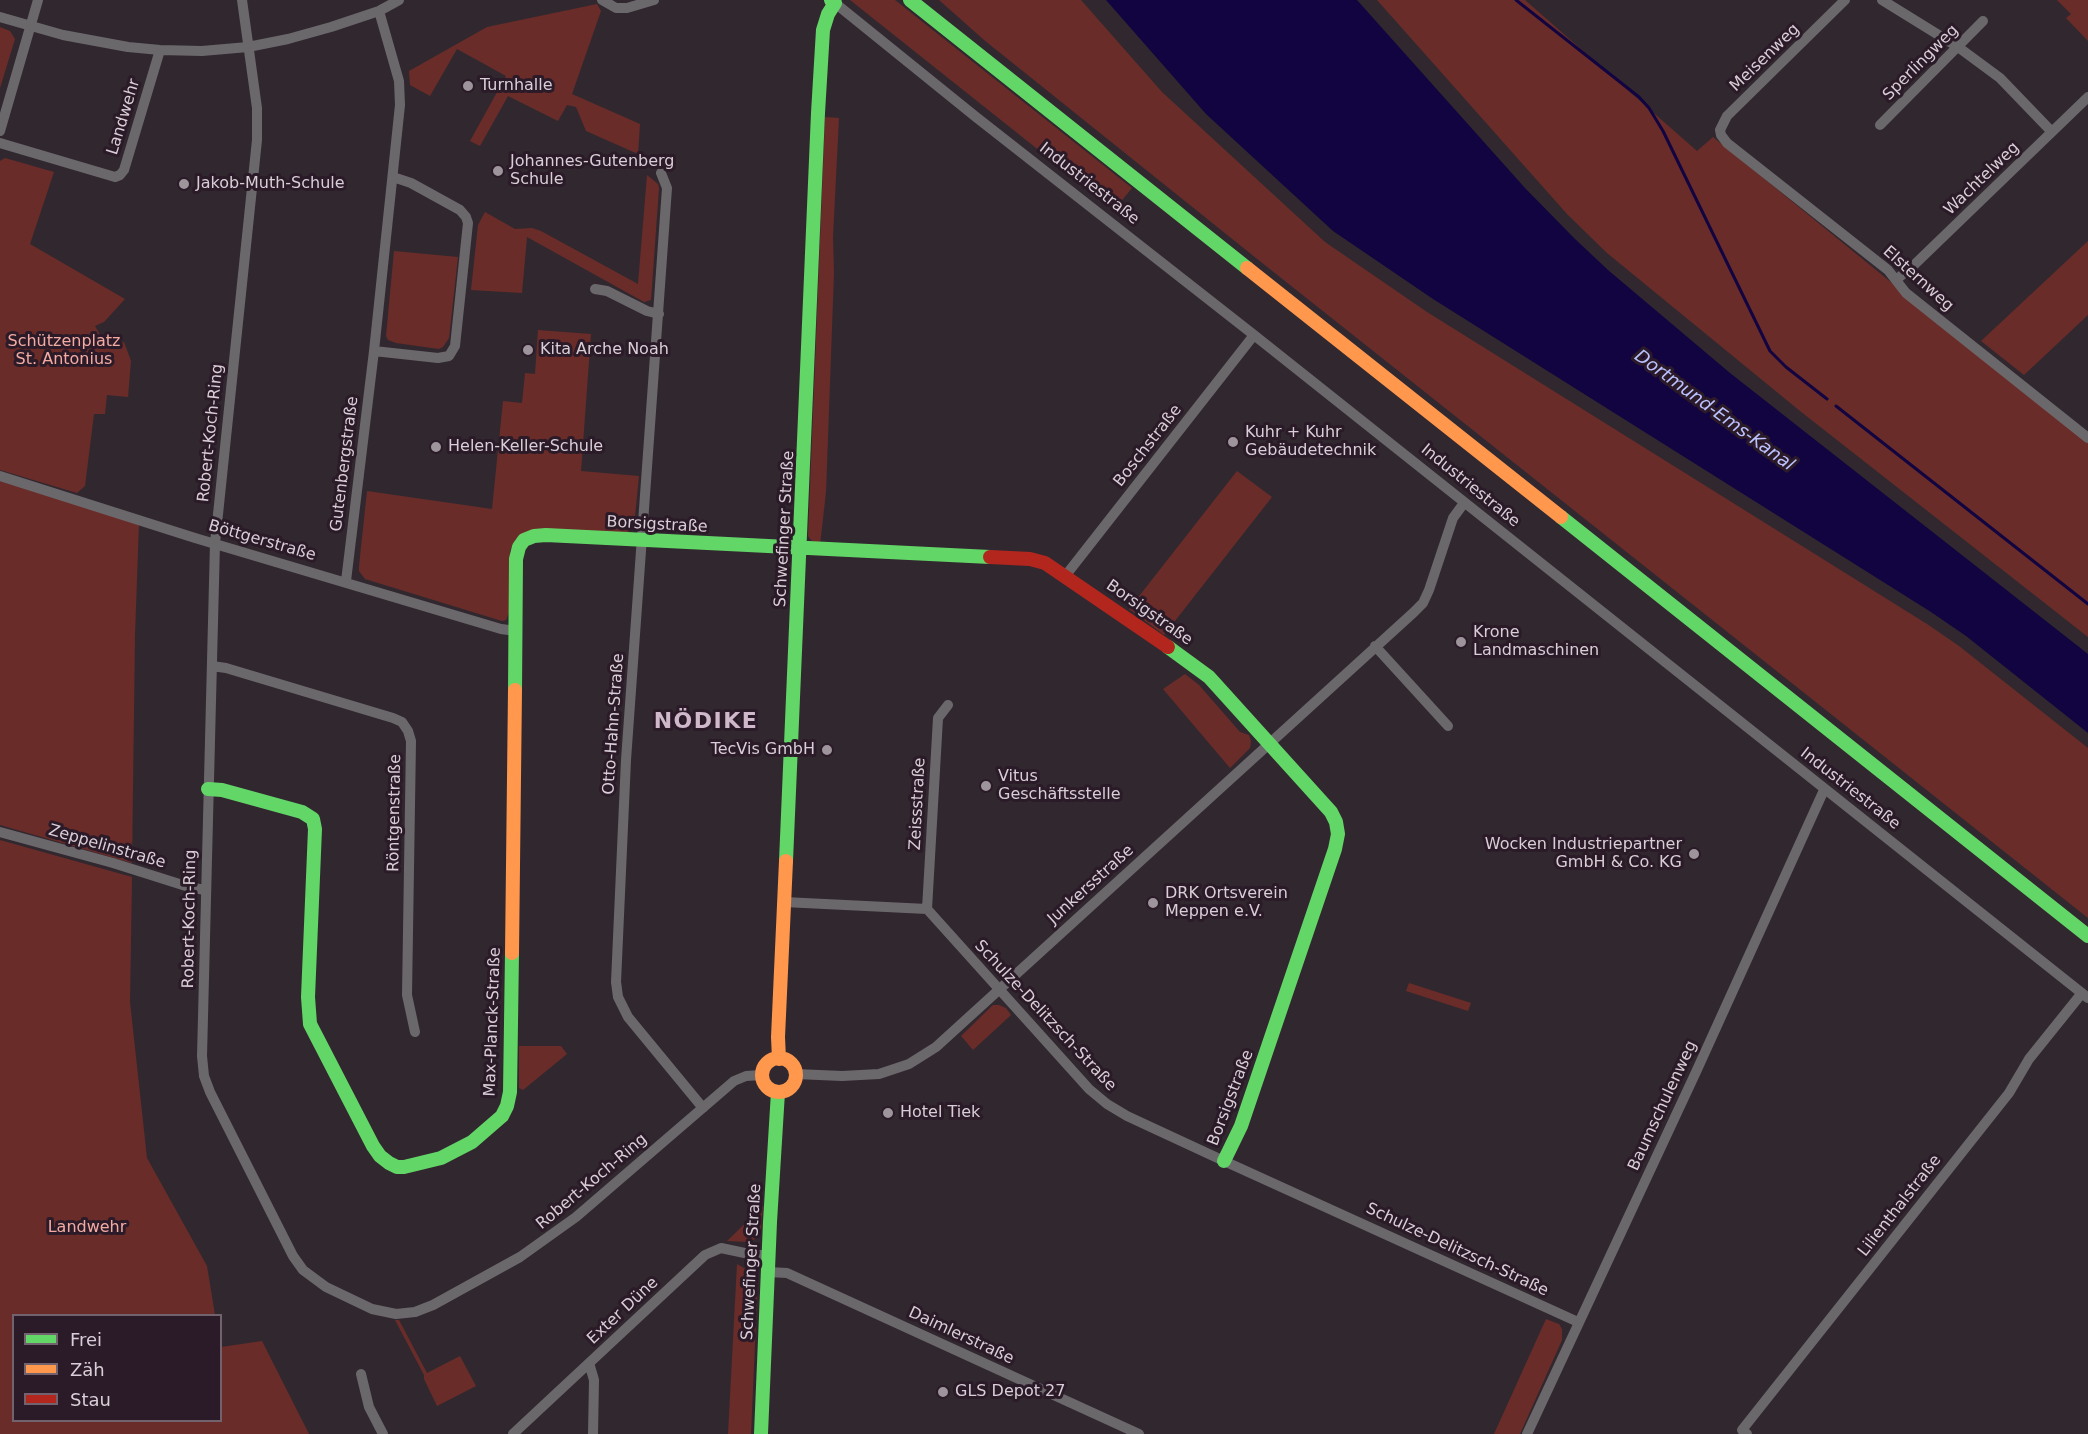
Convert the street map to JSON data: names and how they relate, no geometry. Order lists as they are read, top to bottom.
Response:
{
  "streets": {
    "street": [
      "Meisenweg",
      "Sperlingweg",
      "Landwehr",
      "Wachtelweg",
      "Industriestraße",
      "Elsternweg",
      "Robert-Koch-Ring",
      "Boschstraße",
      "Gutenbergstraße",
      "Borsigstraße",
      "Schwefinger Straße",
      "Böttgerstraße",
      "Otto-Hahn-Straße",
      "Zeissstraße",
      "Röntgenstraße",
      "Zeppelinstraße",
      "Junkersstraße",
      "Schulze-Delitzsch-Straße",
      "Max-Planck-Straße",
      "Baumschulenweg",
      "Lilienthalstraße",
      "Exter Düne",
      "Daimlerstraße"
    ]
  },
  "crossings": [
    ["Meisenweg", "Elsternweg"],
    ["Wachtelweg", "Elsternweg"],
    ["Industriestraße", "Boschstraße"],
    ["Industriestraße", "Schwefinger Straße"],
    ["Industriestraße", "Junkersstraße"],
    ["Industriestraße", "Baumschulenweg"],
    ["Industriestraße", "Lilienthalstraße"],
    ["Robert-Koch-Ring", "Schwefinger Straße"],
    ["Robert-Koch-Ring", "Böttgerstraße"],
    ["Robert-Koch-Ring", "Otto-Hahn-Straße"],
    ["Robert-Koch-Ring", "Röntgenstraße"],
    ["Robert-Koch-Ring", "Zeppelinstraße"],
    ["Robert-Koch-Ring", "Junkersstraße"],
    ["Robert-Koch-Ring", "Max-Planck-Straße"],
    ["Boschstraße", "Borsigstraße"],
    ["Gutenbergstraße", "Böttgerstraße"],
    ["Borsigstraße", "Schwefinger Straße"],
    ["Borsigstraße", "Otto-Hahn-Straße"],
    ["Borsigstraße", "Junkersstraße"],
    ["Borsigstraße", "Schulze-Delitzsch-Straße"],
    ["Borsigstraße", "Max-Planck-Straße"],
    ["Schwefinger Straße", "Junkersstraße"],
    ["Schwefinger Straße", "Exter Düne"],
    ["Schwefinger Straße", "Daimlerstraße"],
    ["Böttgerstraße", "Max-Planck-Straße"],
    ["Zeissstraße", "Schulze-Delitzsch-Straße"],
    ["Junkersstraße", "Schulze-Delitzsch-Straße"],
    ["Schulze-Delitzsch-Straße", "Baumschulenweg"]
  ],
  "districts": ["NÖDIKE"],
  "water": ["Dortmund-Ems-Kanal"],
  "parks": ["Schützenplatz St. Antonius", "Landwehr"],
  "places": [
    "Turnhalle",
    "Johannes-Gutenberg Schule",
    "Jakob-Muth-Schule",
    "Kita Arche Noah",
    "Kuhr + Kuhr Gebäudetechnik",
    "Helen-Keller-Schule",
    "Krone Landmaschinen",
    "TecVis GmbH",
    "Vitus Geschäftsstelle",
    "Wocken Industriepartner GmbH & Co. KG",
    "DRK Ortsverein Meppen e.V.",
    "Hotel Tiek",
    "GLS Depot 27"
  ],
  "legend": ["Frei", "Zäh", "Stau"]
}
